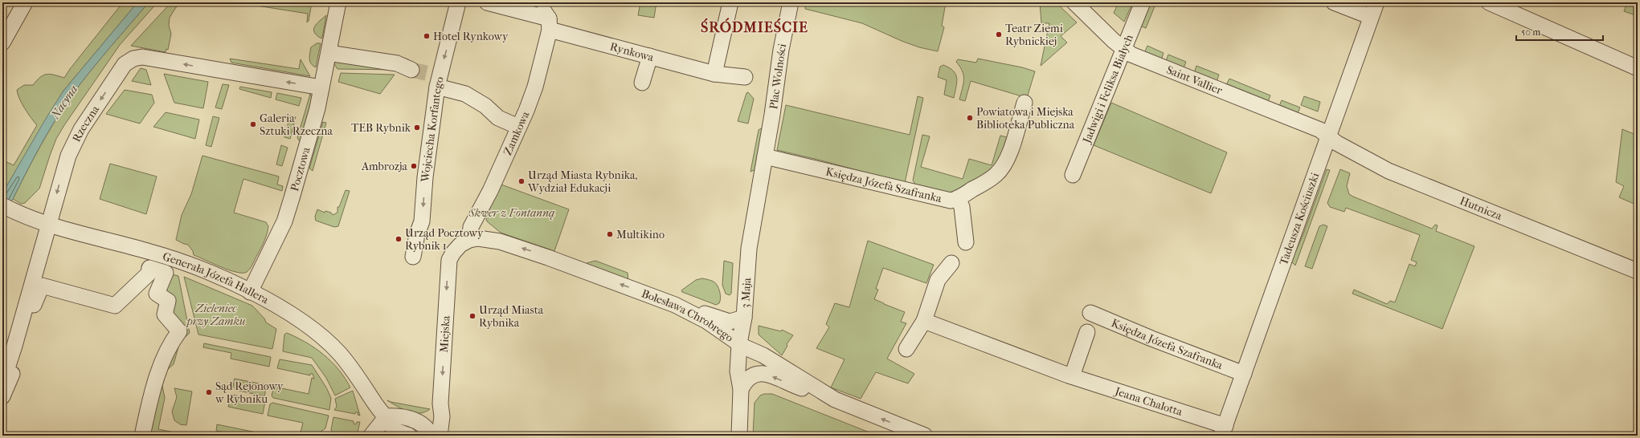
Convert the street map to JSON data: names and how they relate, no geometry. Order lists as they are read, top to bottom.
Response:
{
  "streets": {
    "street": [
      "Rynkowa",
      "Plac Wolności",
      "Saint Vallier",
      "Jadwigi i Feliksa Białych",
      "Rzeczna",
      "Wojciecha Korfantego",
      "Zamkowa",
      "Pocztowa",
      "Księdza Józefa Szafranka",
      "Hutnicza",
      "Tadeusza Kościuszki",
      "Generała Józefa Hallera",
      "3 Maja",
      "Bolesława Chrobrego",
      "Miejska",
      "Jeana Chalotta"
    ]
  },
  "crossings": [
    ["Rynkowa", "Zamkowa"],
    ["Plac Wolności", "Księdza Józefa Szafranka"],
    ["Plac Wolności", "3 Maja"],
    ["Saint Vallier", "Jadwigi i Feliksa Białych"],
    ["Saint Vallier", "Hutnicza"],
    ["Saint Vallier", "Tadeusza Kościuszki"],
    ["Rzeczna", "Pocztowa"],
    ["Rzeczna", "Generała Józefa Hallera"],
    ["Zamkowa", "Bolesława Chrobrego"],
    ["Pocztowa", "Generała Józefa Hallera"],
    ["Księdza Józefa Szafranka", "Tadeusza Kościuszki"],
    ["Księdza Józefa Szafranka", "3 Maja"],
    ["Hutnicza", "Tadeusza Kościuszki"],
    ["Tadeusza Kościuszki", "Jeana Chalotta"],
    ["3 Maja", "Bolesława Chrobrego"],
    ["Bolesława Chrobrego", "Miejska"]
  ],
  "one_way": [
    "Rzeczna",
    "Wojciecha Korfantego",
    "Bolesława Chrobrego",
    "Miejska"
  ],
  "districts": ["ŚRÓDMIEŚCIE"],
  "water": ["Nacyna"],
  "parks": ["Skwer z Fontanną", "Zieleniec przy Zamku"],
  "places": [
    "Teatr Ziemi Rybnickiej",
    "Hotel Rynkowy",
    "Powiatowa i Miejska Biblioteka Publiczna",
    "Galeria Sztuki Rzeczna",
    "TEB Rybnik",
    "Ambrozja",
    "Urząd Miasta Rybnika, Wydział Edukacji",
    "Multikino",
    "Urząd Pocztowy Rybnik 1",
    "Urząd Miasta Rybnika",
    "Sąd Rejonowy w Rybniku"
  ],
  "scale_bar": "50 m"
}
